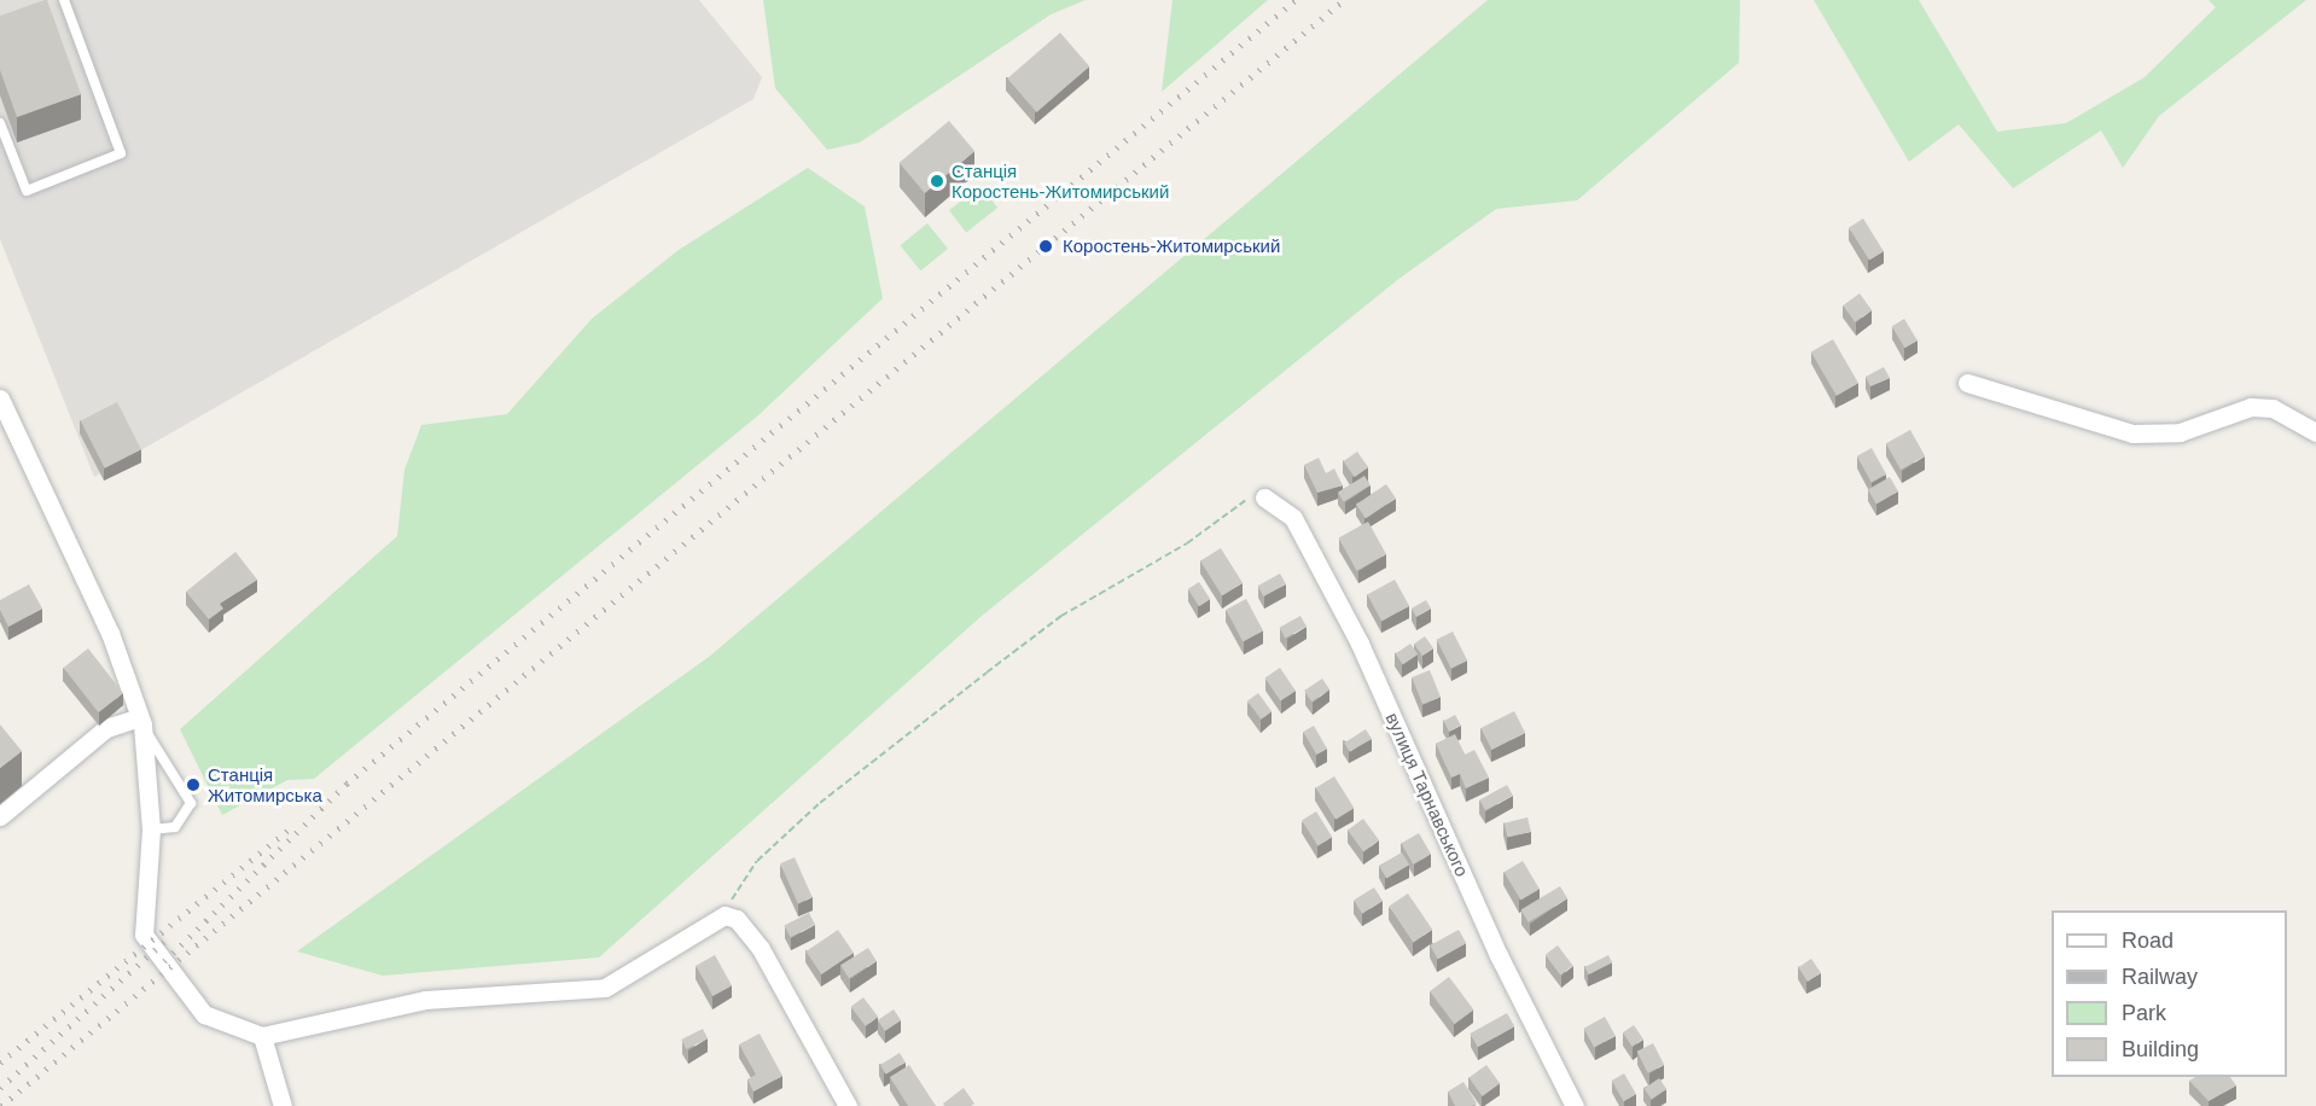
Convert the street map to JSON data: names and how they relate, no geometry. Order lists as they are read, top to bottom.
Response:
{
  "streets": {
    "street": ["вулиця Тарнавського"]
  },
  "places": ["Станція Коростень-Житомирський", "Коростень-Житомирський", "Станція Житомирська"],
  "legend": [
    "Road",
    "Railway",
    "Park",
    "Building"
  ]
}
